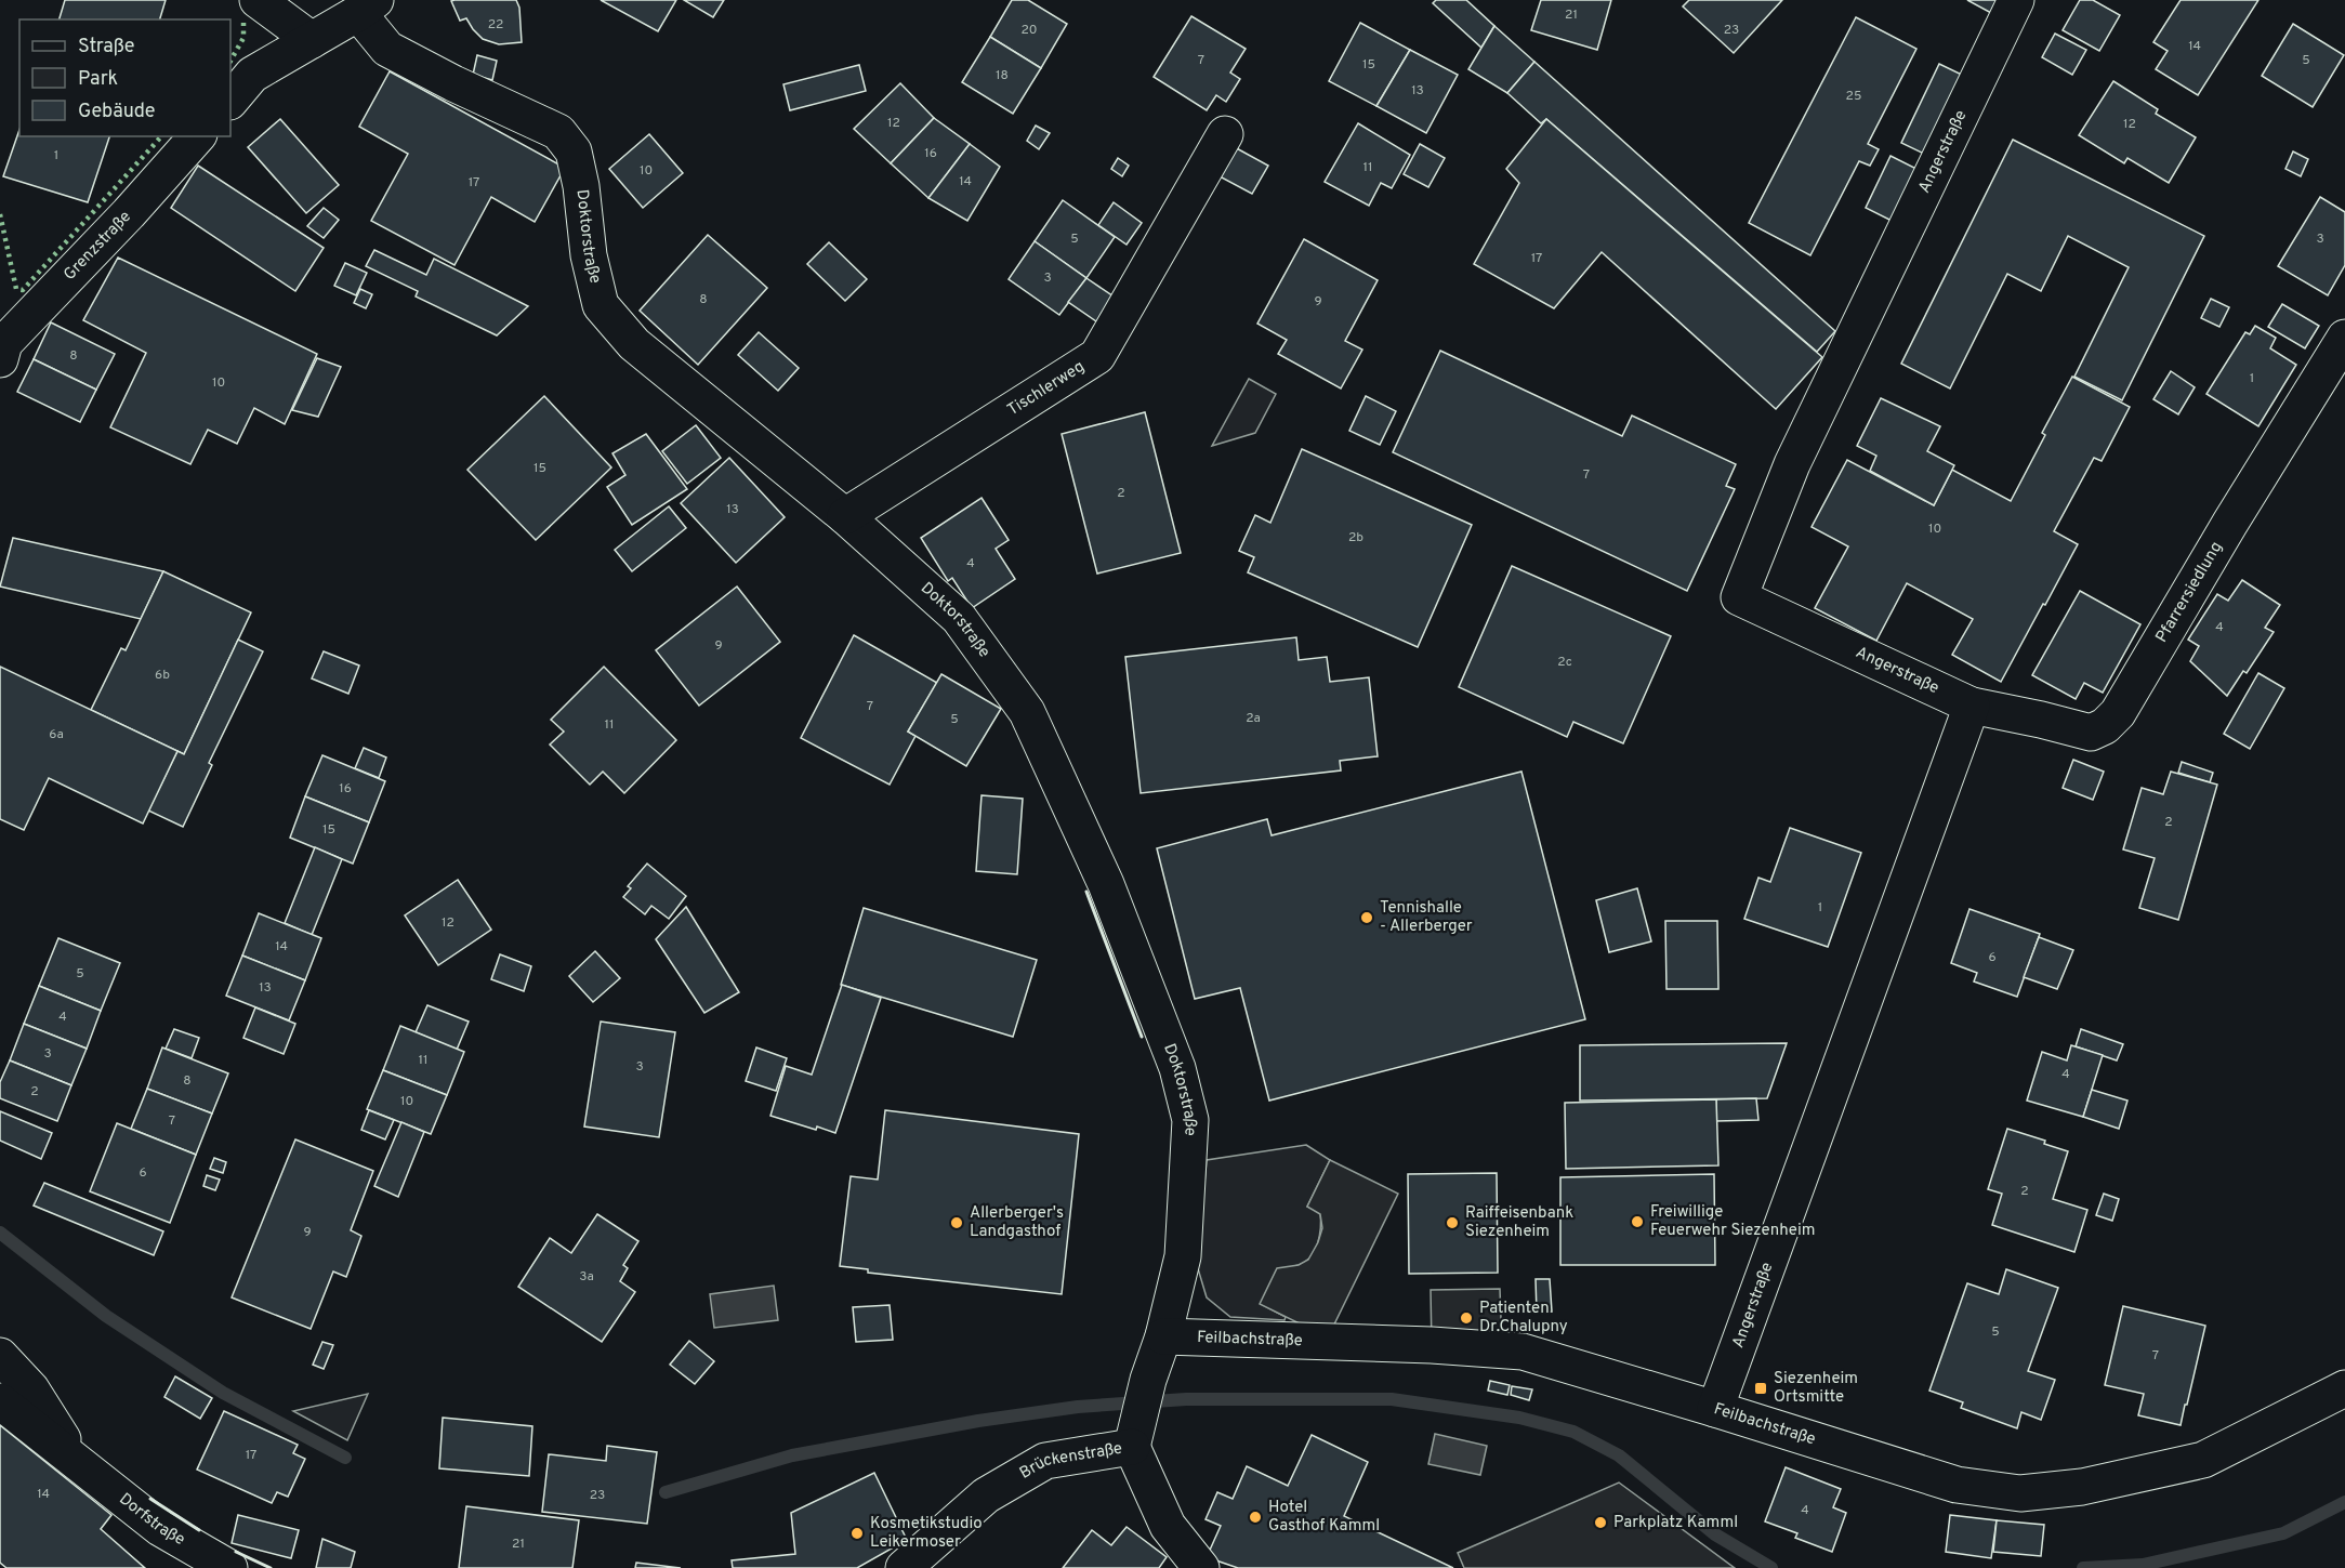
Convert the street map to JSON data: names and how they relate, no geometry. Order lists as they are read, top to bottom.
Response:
{
  "streets": {
    "street": [
      "Angerstraße",
      "Doktorstraße",
      "Grenzstraße",
      "Tischlerweg",
      "Pfarrersiedlung",
      "Feilbachstraße",
      "Brückenstraße",
      "Dorfstraße"
    ]
  },
  "crossings": [
    ["Angerstraße", "Pfarrersiedlung"],
    ["Angerstraße", "Feilbachstraße"],
    ["Doktorstraße", "Tischlerweg"],
    ["Doktorstraße", "Feilbachstraße"],
    ["Doktorstraße", "Brückenstraße"]
  ],
  "places": {
    "other": [
      "Tennishalle - Allerberger",
      "Freiwillige Feuerwehr Siezenheim",
      "Allerberger's Landgasthof",
      "Raiffeisenbank Siezenheim",
      "Patienten Dr.Chalupny",
      "Hotel Gasthof Kamml",
      "Parkplatz Kamml",
      "Kosmetikstudio Leikermoser"
    ],
    "transit": ["Siezenheim Ortsmitte"]
  },
  "house_numbers": [
    "21",
    "22",
    "20",
    "23",
    "14",
    "7",
    "5",
    "15",
    "18",
    "13",
    "25",
    "12",
    "12",
    "16",
    "1",
    "11",
    "10",
    "14",
    "17",
    "5",
    "3",
    "17",
    "3",
    "8",
    "9",
    "8",
    "1",
    "10",
    "15",
    "7",
    "2",
    "13",
    "10",
    "2b",
    "4",
    "4",
    "9",
    "2c",
    "6b",
    "7",
    "2a",
    "5",
    "11",
    "6a",
    "16",
    "2",
    "15",
    "1",
    "12",
    "14",
    "6",
    "5",
    "13",
    "4",
    "3",
    "11",
    "3",
    "4",
    "8",
    "2",
    "10",
    "7",
    "6",
    "2",
    "9",
    "3a",
    "5",
    "7",
    "17",
    "14",
    "23",
    "4",
    "21"
  ],
  "legend": ["Straße", "Park", "Gebäude"]
}
